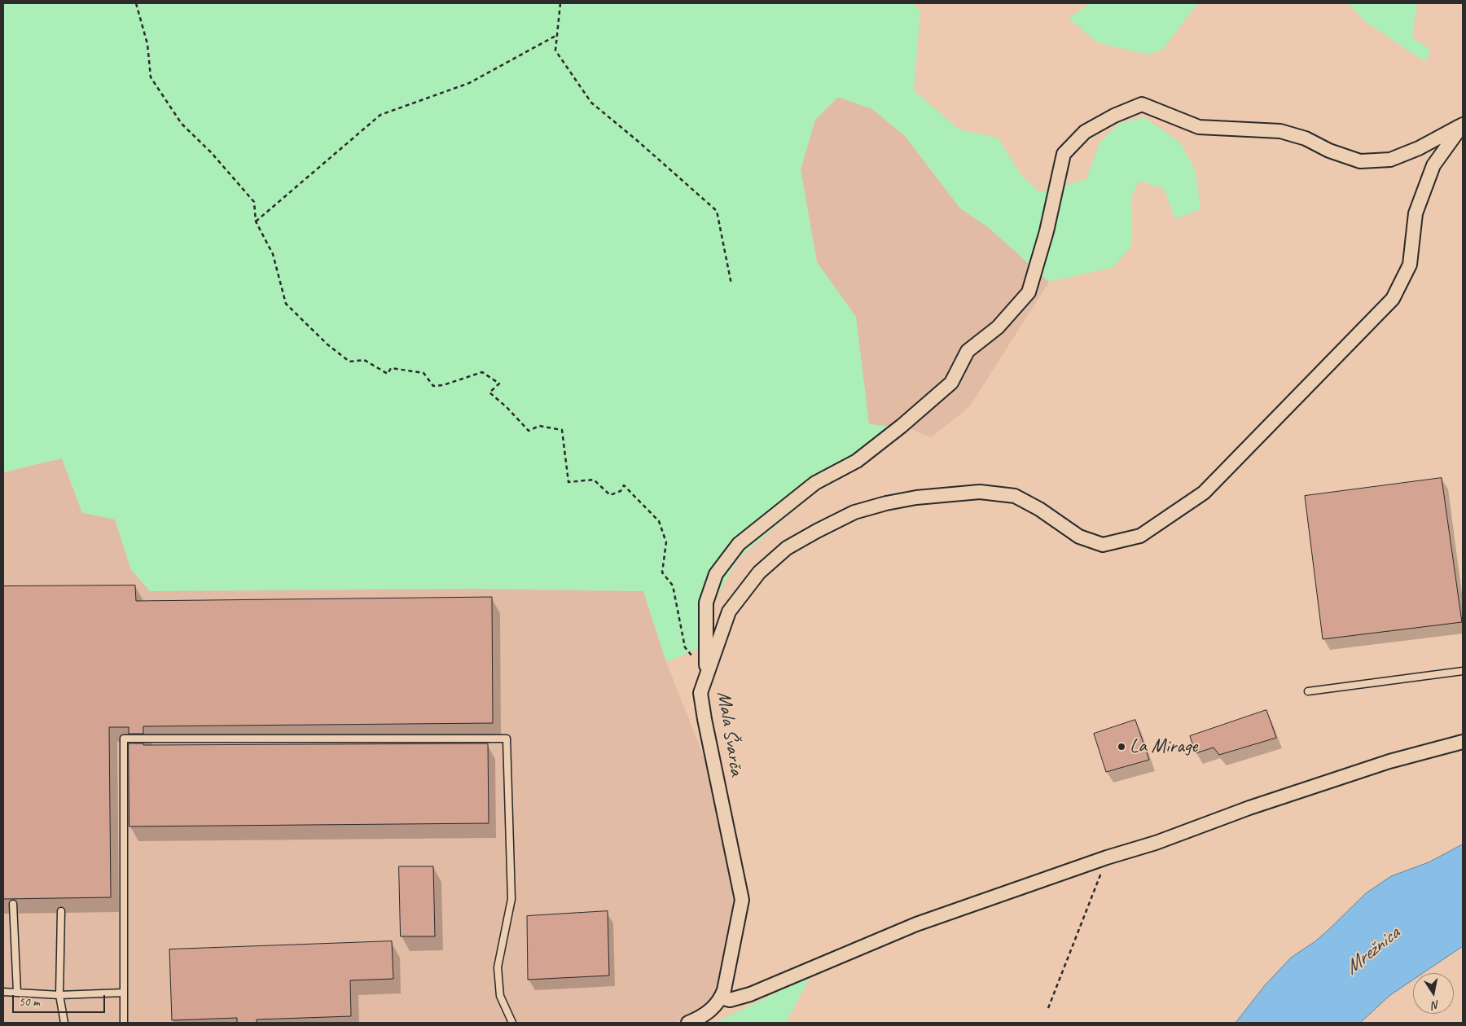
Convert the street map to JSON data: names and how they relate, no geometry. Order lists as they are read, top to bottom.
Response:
{
  "streets": {
    "street": ["Mala Švarča"]
  },
  "water": ["Mrežnica"],
  "places": ["La Mirage"],
  "scale_bar": "50 m",
  "north": "bottom"
}
